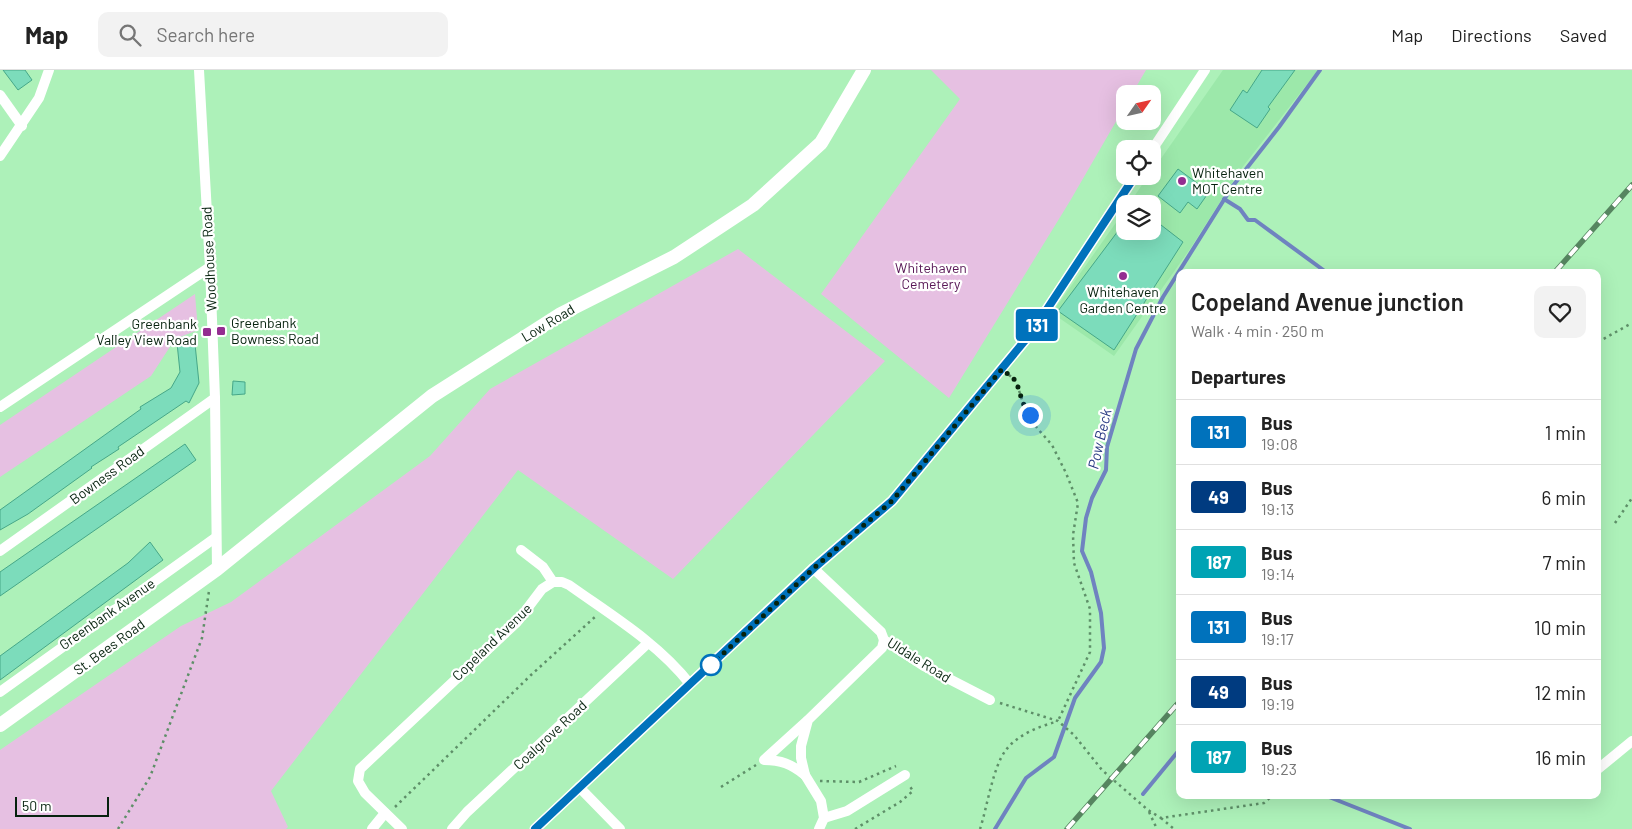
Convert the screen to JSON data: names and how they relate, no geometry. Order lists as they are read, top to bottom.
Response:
{
  "streets": {
    "main road": ["Low Road", "St. Bees Road"],
    "street": [
      "Woodhouse Road",
      "Bowness Road",
      "Greenbank Avenue",
      "Copeland Avenue",
      "Uldale Road",
      "Coalgrove Road"
    ]
  },
  "crossings": [
    ["Woodhouse Road", "Low Road"],
    ["Woodhouse Road", "Bowness Road"],
    ["Woodhouse Road", "Greenbank Avenue"],
    ["Woodhouse Road", "St. Bees Road"],
    ["Low Road", "St. Bees Road"]
  ],
  "water": ["Pow Beck"],
  "parks": ["Whitehaven Cemetery"],
  "places": {
    "other": ["Whitehaven MOT Centre", "Whitehaven Garden Centre"],
    "transit": ["Greenbank Bowness Road", "Greenbank Valley View Road"]
  },
  "lines": ["bus line 131"],
  "scale_bar": "50 m",
  "north": "top right",
  "page": {
    "header": "Map",
    "search": "Search here",
    "nav": ["Map", "Directions", "Saved"],
    "on_map": "131",
    "heading": [
      ["Copeland Avenue junction", "Walk · 4 min · 250 m"],
      "Departures"
    ],
    "list": [
      {
        "mark": "131",
        "name": "Bus",
        "note": "19:08",
        "value": "1 min"
      },
      {
        "mark": "49",
        "name": "Bus",
        "note": "19:13",
        "value": "6 min"
      },
      {
        "mark": "187",
        "name": "Bus",
        "note": "19:14",
        "value": "7 min"
      },
      {
        "mark": "131",
        "name": "Bus",
        "note": "19:17",
        "value": "10 min"
      },
      {
        "mark": "49",
        "name": "Bus",
        "note": "19:19",
        "value": "12 min"
      },
      {
        "mark": "187",
        "name": "Bus",
        "note": "19:23",
        "value": "16 min"
      }
    ],
    "scale": "50 m"
  }
}
